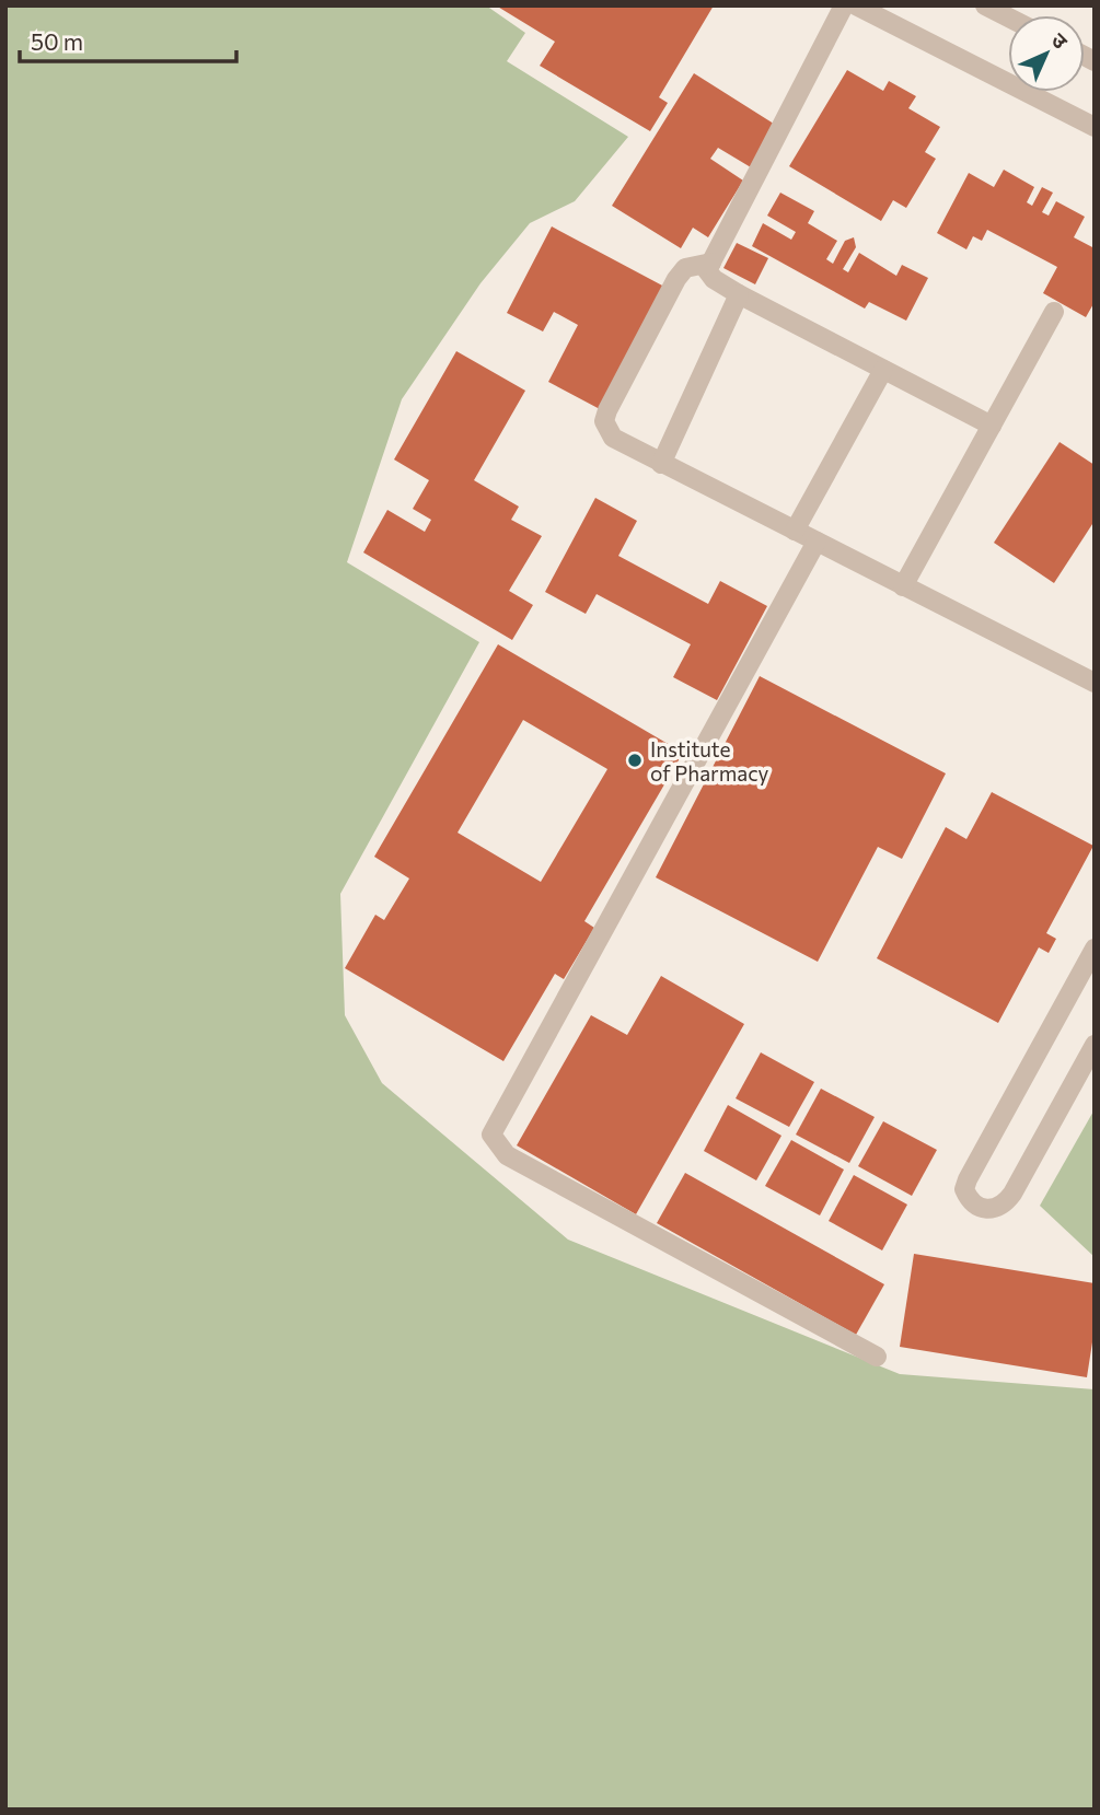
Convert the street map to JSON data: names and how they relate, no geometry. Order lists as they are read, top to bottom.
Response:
{
  "places": ["Institute of Pharmacy"],
  "scale_bar": "50 m",
  "north": "top right"
}
